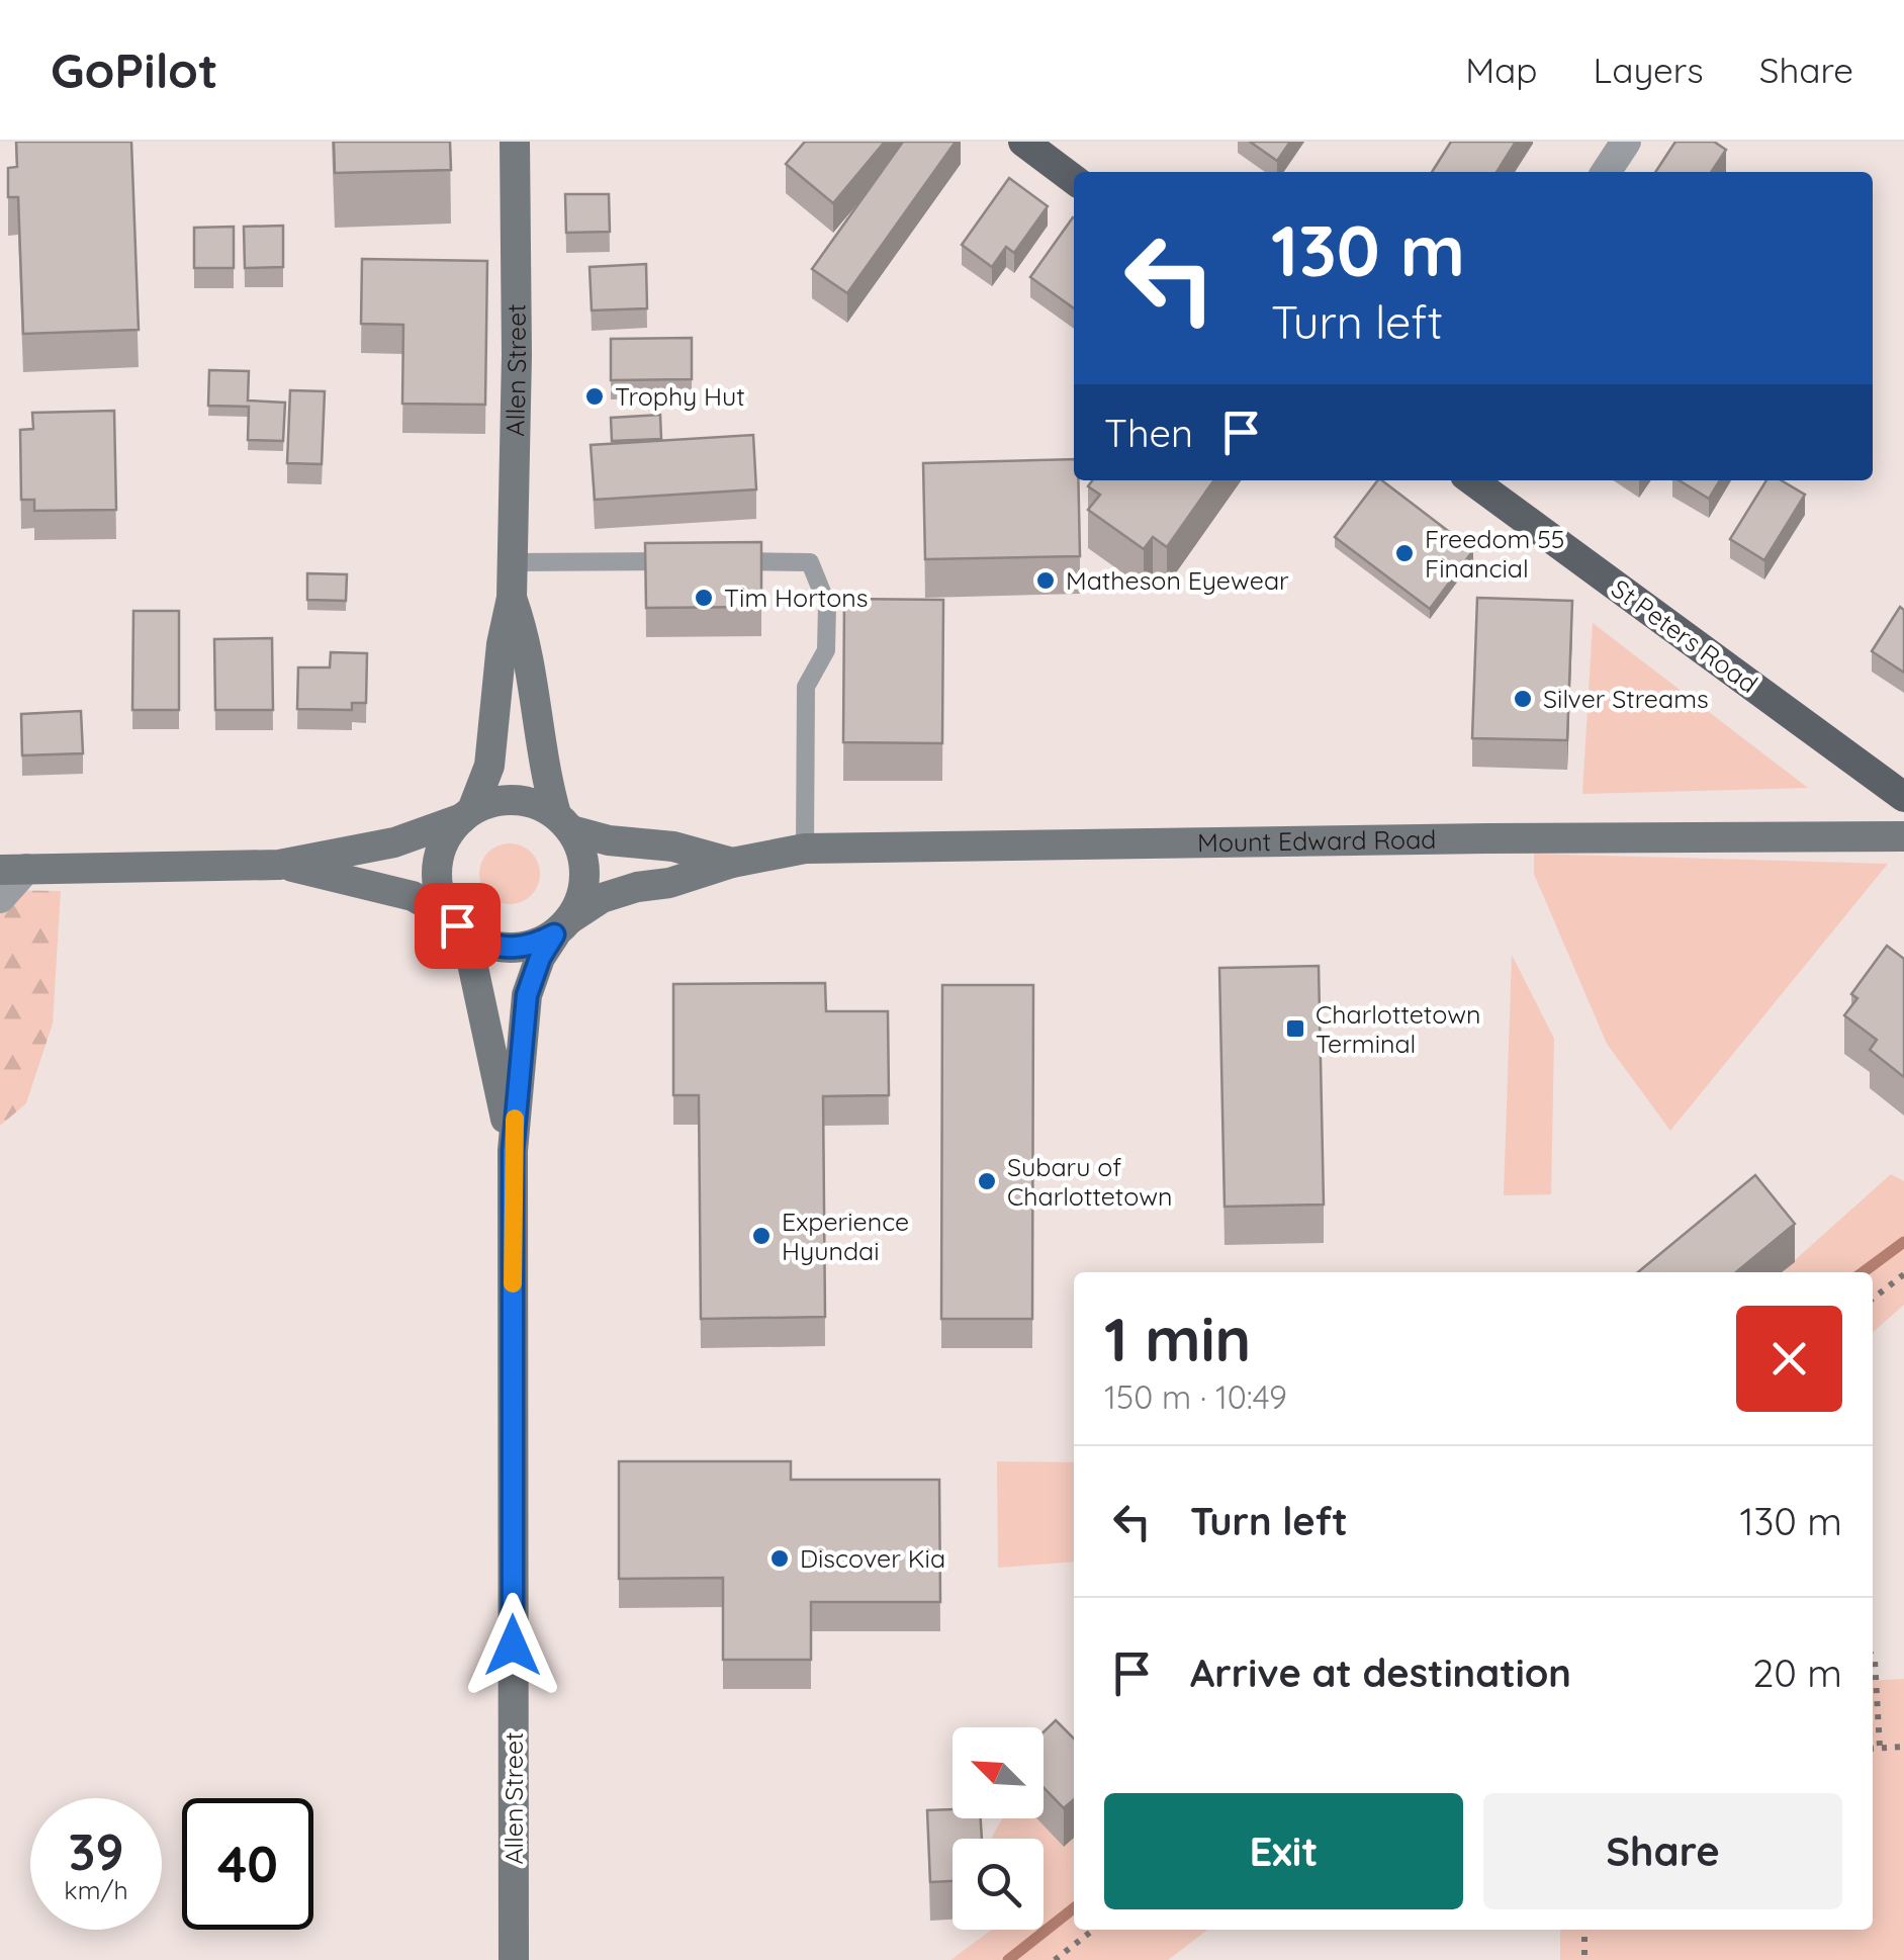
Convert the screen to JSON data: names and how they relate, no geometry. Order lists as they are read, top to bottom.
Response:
{
  "streets": {
    "main road": ["St Peters Road"],
    "street": ["Allen Street", "Mount Edward Road"]
  },
  "crossings": [
    ["Allen Street", "Mount Edward Road"]
  ],
  "places": {
    "other": [
      "Trophy Hut",
      "Freedom 55 Financial",
      "Matheson Eyewear",
      "Tim Hortons",
      "Silver Streams",
      "Subaru of Charlottetown",
      "Experience Hyundai",
      "Discover Kia"
    ],
    "transit": ["Charlottetown Terminal"]
  },
  "north": "top left",
  "page": {
    "header": "GoPilot",
    "nav": ["Map", "Layers", "Share"],
    "turn": ["130 m", "Turn left"],
    "then": "Then",
    "heading": ["1 min", "150 m · 10:49"],
    "list": [
      {
        "name": "Turn left",
        "value": "130 m"
      },
      {
        "name": "Arrive at destination",
        "value": "20 m"
      }
    ],
    "buttons": ["Exit", "Share"],
    "speed": "39 km/h",
    "limit": "40"
  }
}
